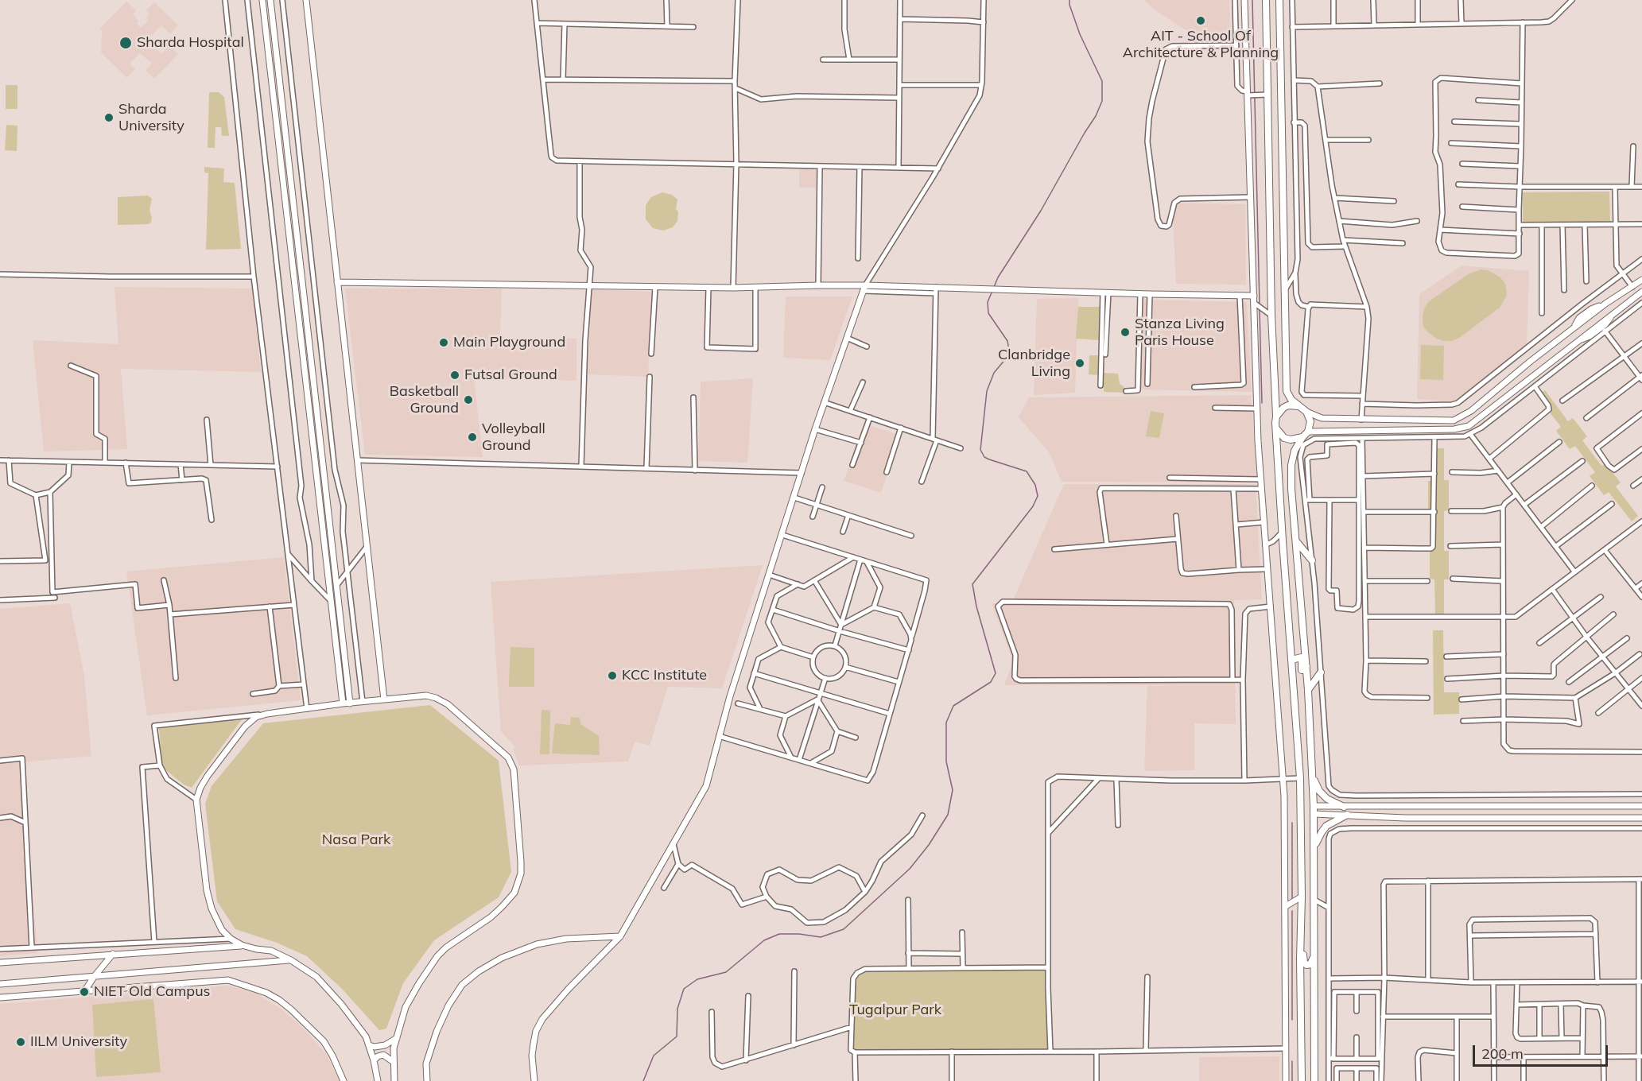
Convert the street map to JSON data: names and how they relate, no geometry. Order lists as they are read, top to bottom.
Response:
{
  "parks": ["Nasa Park", "Tugalpur Park"],
  "places": [
    "AIT - School Of Architecture & Planning",
    "Sharda Hospital",
    "Sharda University",
    "Stanza Living Paris House",
    "Main Playground",
    "Clanbridge Living",
    "Futsal Ground",
    "Basketball Ground",
    "Volleyball Ground",
    "KCC Institute",
    "NIET Old Campus",
    "IILM University"
  ],
  "scale_bar": "200 m"
}
